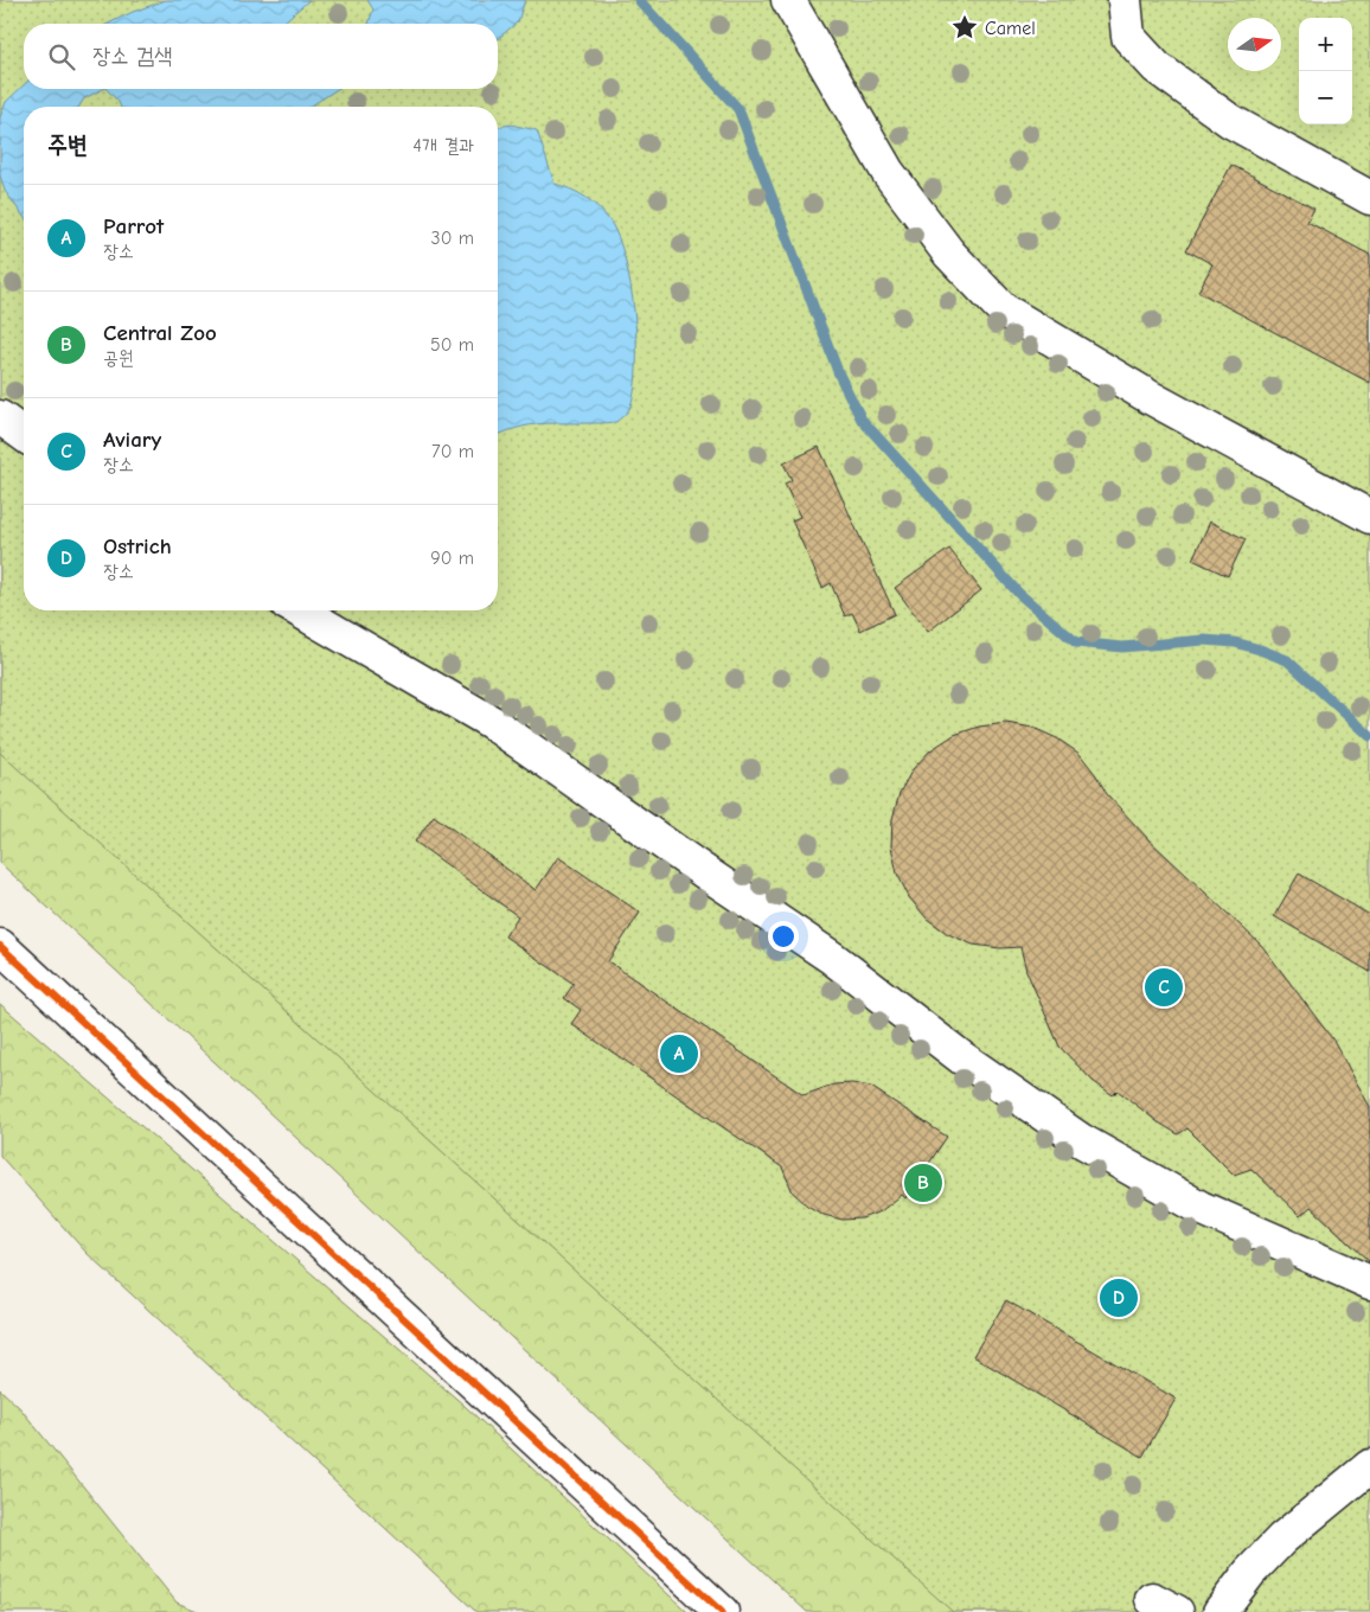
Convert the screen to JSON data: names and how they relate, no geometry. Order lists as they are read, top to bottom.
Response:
{
  "places": {
    "place": ["Camel"]
  },
  "north": "right",
  "page": {
    "map_buttons": ["+", "−"],
    "search": "장소 검색",
    "heading": ["주변", "4개 결과"],
    "list": [
      {
        "mark": "A",
        "name": "Parrot",
        "note": "장소",
        "value": "30 m"
      },
      {
        "mark": "B",
        "name": "Central Zoo",
        "note": "공원",
        "value": "50 m"
      },
      {
        "mark": "C",
        "name": "Aviary",
        "note": "장소",
        "value": "70 m"
      },
      {
        "mark": "D",
        "name": "Ostrich",
        "note": "장소",
        "value": "90 m"
      }
    ],
    "pins": [
      "C",
      "A",
      "B",
      "D"
    ]
  }
}
